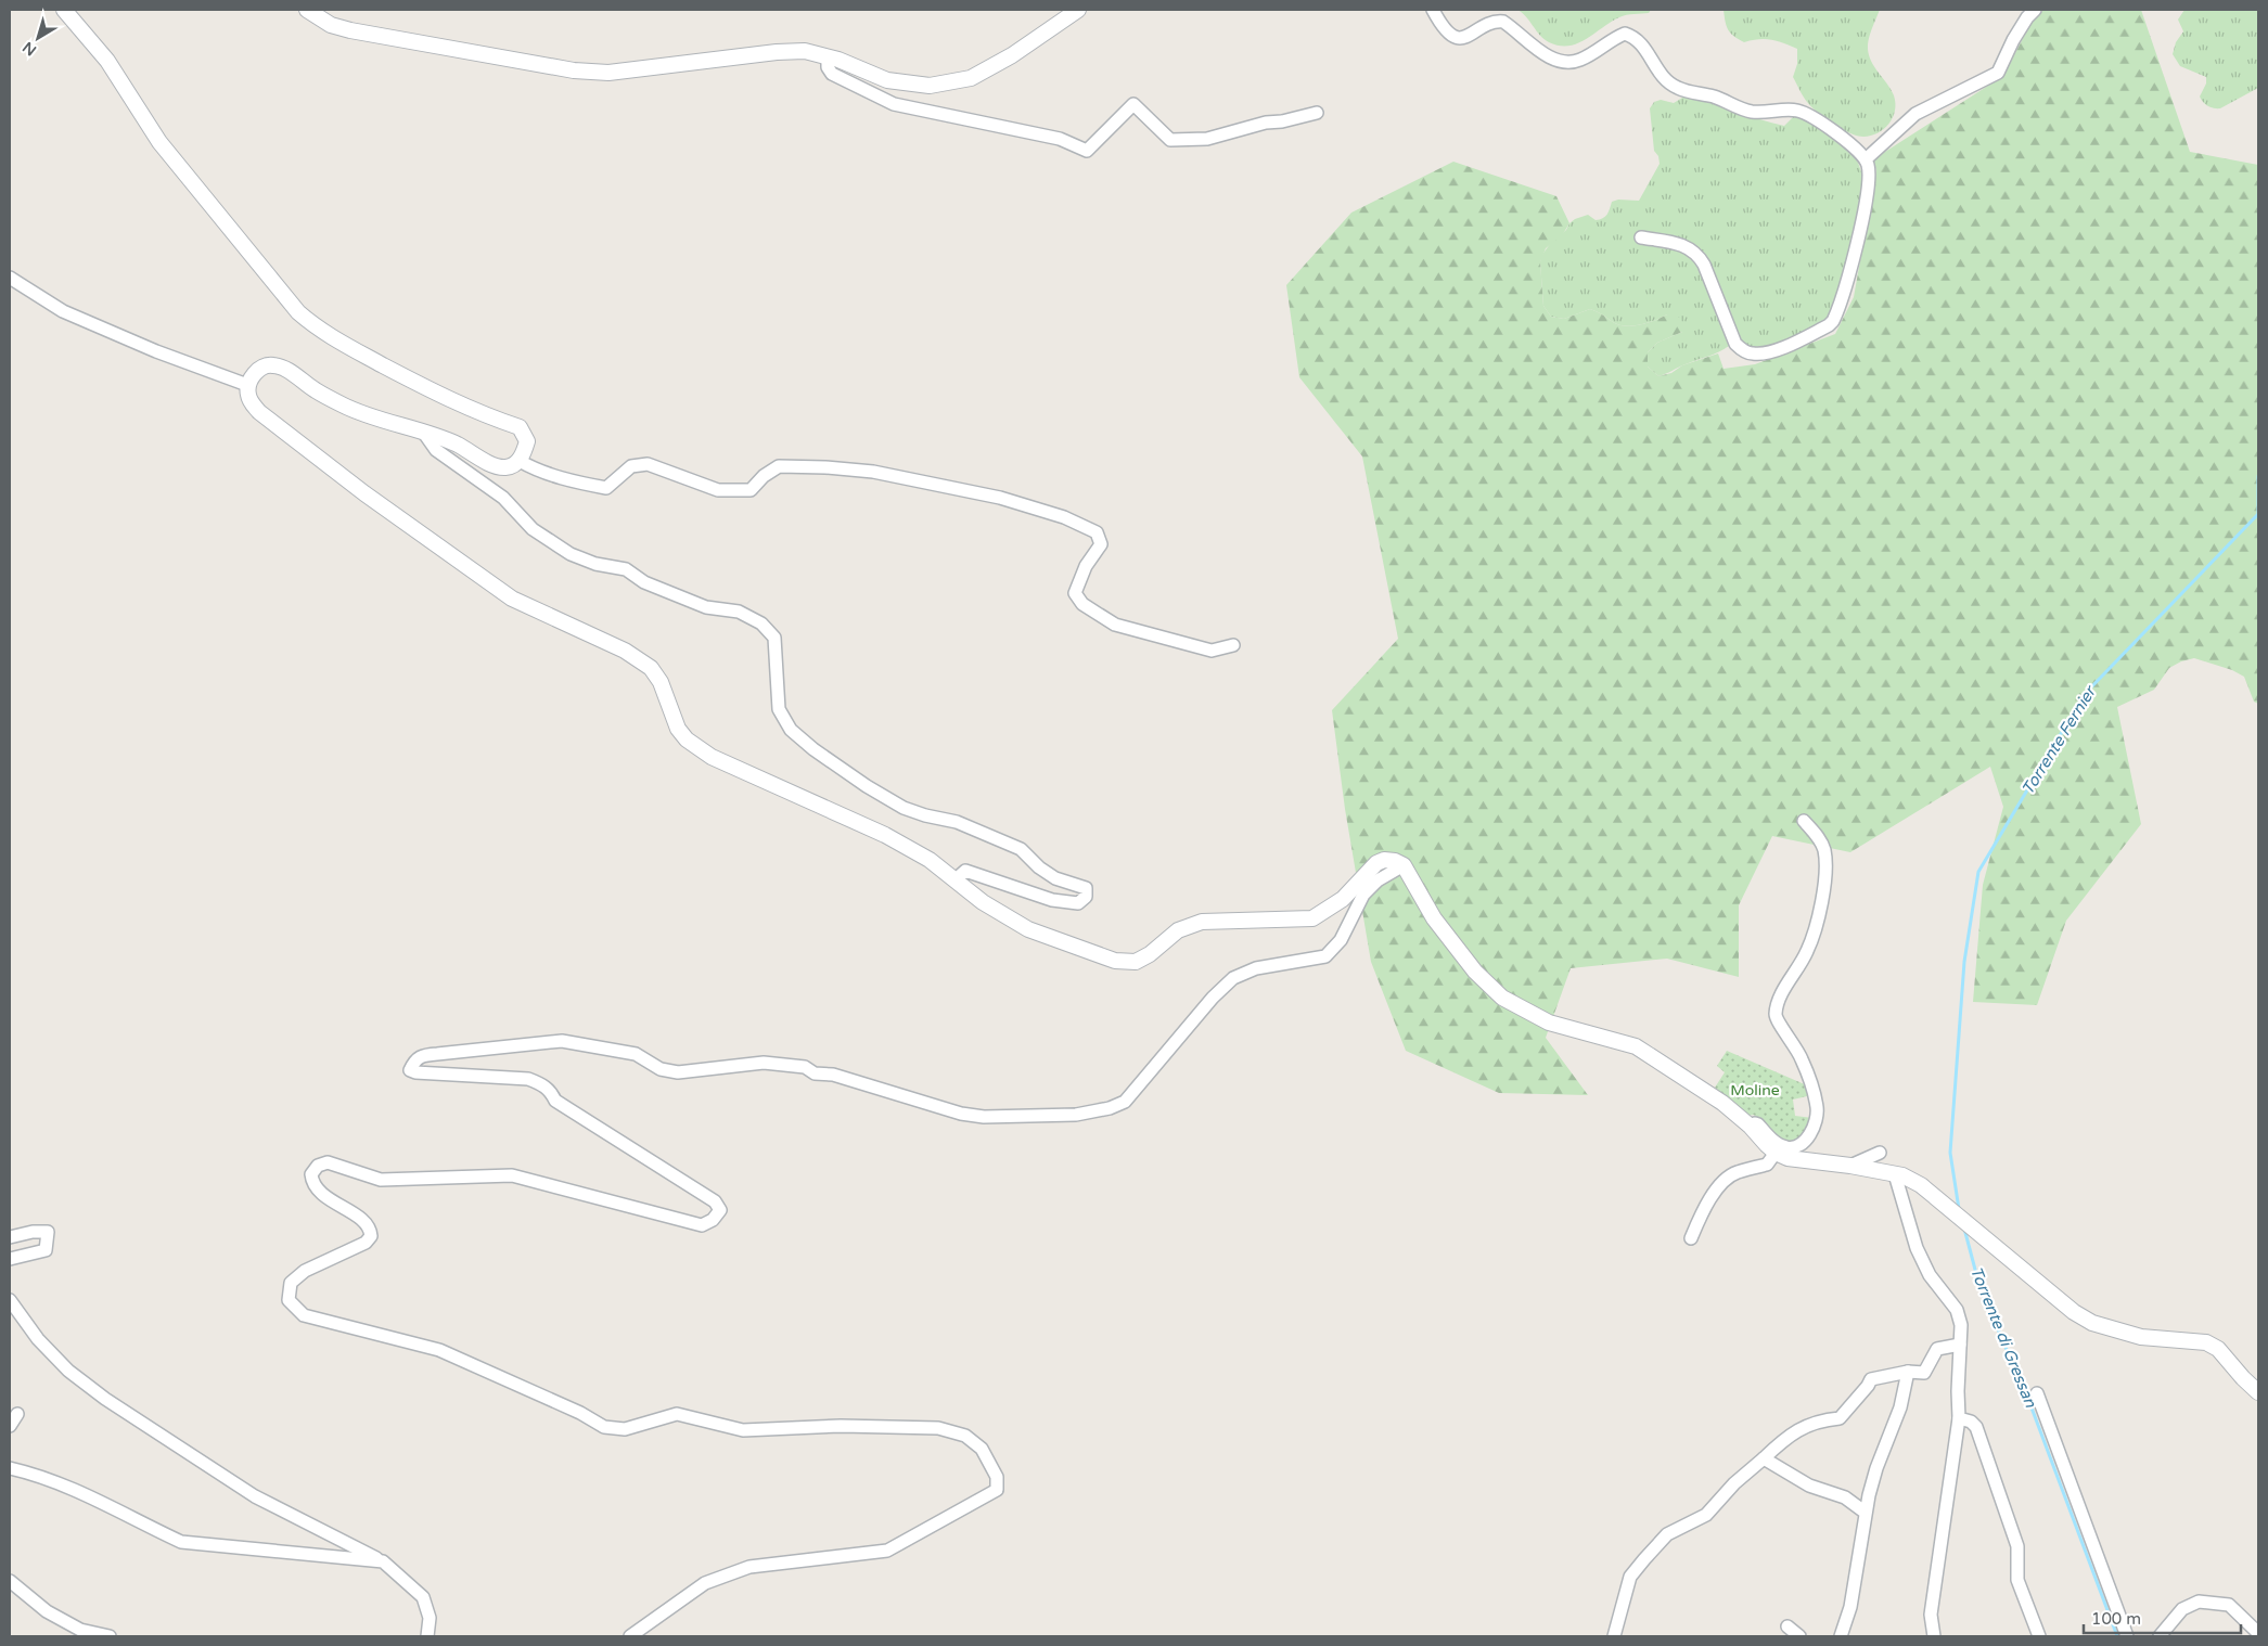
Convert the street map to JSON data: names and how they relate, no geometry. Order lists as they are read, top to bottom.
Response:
{
  "water": ["Torrente Fernier", "Torrente di Gressan"],
  "parks": ["Moline"],
  "scale_bar": "100 m",
  "north": "bottom left"
}
